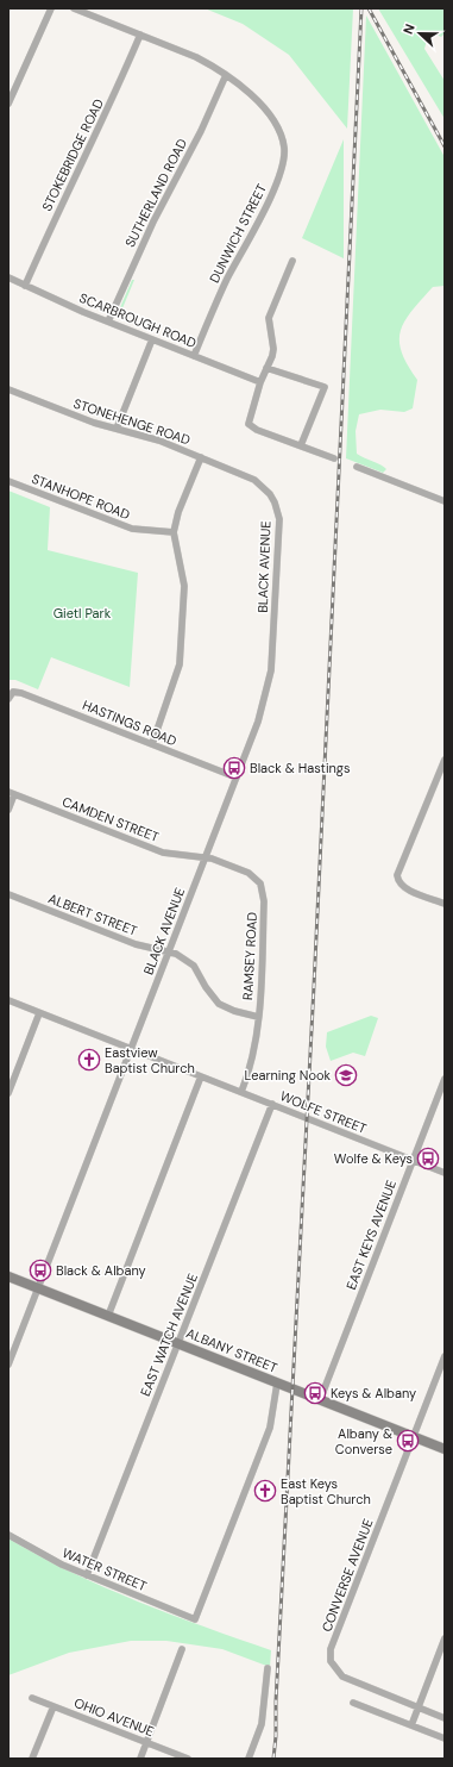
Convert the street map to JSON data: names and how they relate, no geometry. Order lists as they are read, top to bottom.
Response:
{
  "streets": {
    "street": [
      "STOKEBRIDGE ROAD",
      "SUTHERLAND ROAD",
      "DUNWICH STREET",
      "SCARBROUGH ROAD",
      "STONEHENGE ROAD",
      "STANHOPE ROAD",
      "BLACK AVENUE",
      "HASTINGS ROAD",
      "CAMDEN STREET",
      "ALBERT STREET",
      "RAMSEY ROAD",
      "WOLFE STREET",
      "EAST KEYS AVENUE",
      "EAST WATCH AVENUE",
      "ALBANY STREET",
      "WATER STREET",
      "CONVERSE AVENUE",
      "OHIO AVENUE"
    ]
  },
  "crossings": [
    ["STOKEBRIDGE ROAD", "DUNWICH STREET"],
    ["STOKEBRIDGE ROAD", "SCARBROUGH ROAD"],
    ["SUTHERLAND ROAD", "DUNWICH STREET"],
    ["SUTHERLAND ROAD", "SCARBROUGH ROAD"],
    ["DUNWICH STREET", "SCARBROUGH ROAD"],
    ["STONEHENGE ROAD", "BLACK AVENUE"],
    ["BLACK AVENUE", "HASTINGS ROAD"],
    ["BLACK AVENUE", "CAMDEN STREET"],
    ["BLACK AVENUE", "ALBERT STREET"],
    ["BLACK AVENUE", "RAMSEY ROAD"],
    ["BLACK AVENUE", "WOLFE STREET"],
    ["BLACK AVENUE", "ALBANY STREET"],
    ["CAMDEN STREET", "RAMSEY ROAD"],
    ["ALBERT STREET", "RAMSEY ROAD"],
    ["RAMSEY ROAD", "WOLFE STREET"],
    ["WOLFE STREET", "EAST KEYS AVENUE"],
    ["WOLFE STREET", "EAST WATCH AVENUE"],
    ["EAST KEYS AVENUE", "ALBANY STREET"],
    ["EAST WATCH AVENUE", "ALBANY STREET"],
    ["EAST WATCH AVENUE", "WATER STREET"],
    ["ALBANY STREET", "WATER STREET"],
    ["ALBANY STREET", "CONVERSE AVENUE"]
  ],
  "parks": ["Gietl Park"],
  "places": {
    "bus stop": [
      "Black & Hastings",
      "Wolfe & Keys",
      "Black & Albany",
      "Keys & Albany",
      "Albany & Converse"
    ],
    "church": ["Eastview Baptist Church", "East Keys Baptist Church"],
    "school or university": ["Learning Nook"]
  },
  "north": "left"
}
